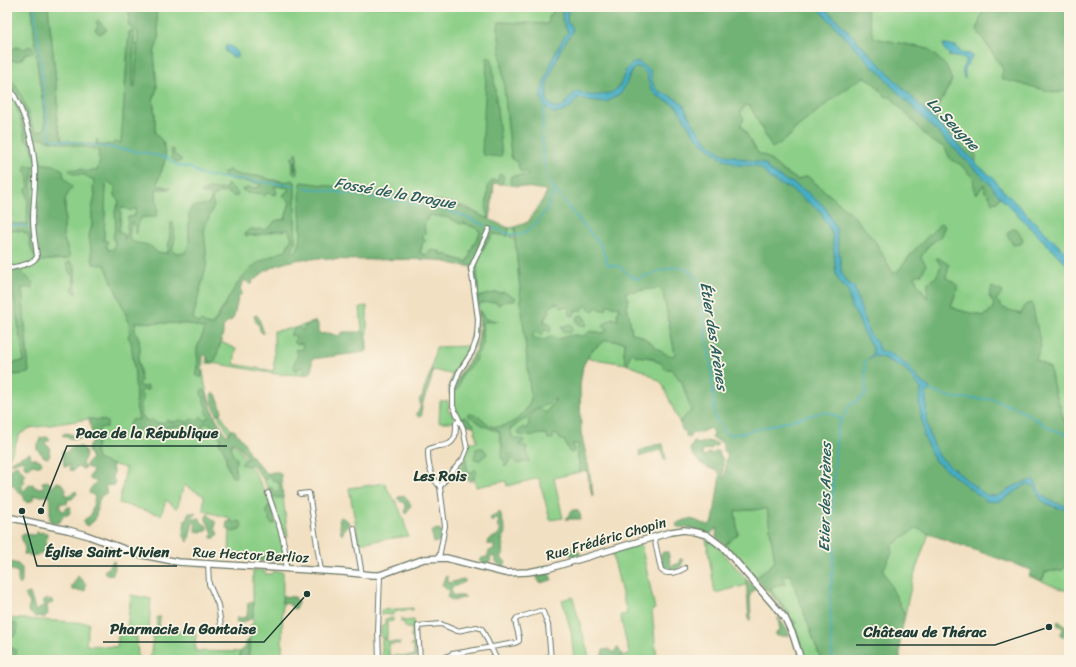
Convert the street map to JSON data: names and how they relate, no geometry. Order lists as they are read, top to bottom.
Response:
{
  "streets": {
    "street": ["Rue Frédéric Chopin", "Rue Hector Berlioz"]
  },
  "crossings": [
    ["Rue Frédéric Chopin", "Rue Hector Berlioz"]
  ],
  "districts": ["Les Rois"],
  "water": [
    "La Seugne",
    "Fossé de la Drogue",
    "Étier des Arènes",
    "Etier des Arènes"
  ],
  "places": [
    "Église Saint-Vivien",
    "Pace de la République",
    "Pharmacie la Gontaise",
    "Château de Thérac"
  ]
}
